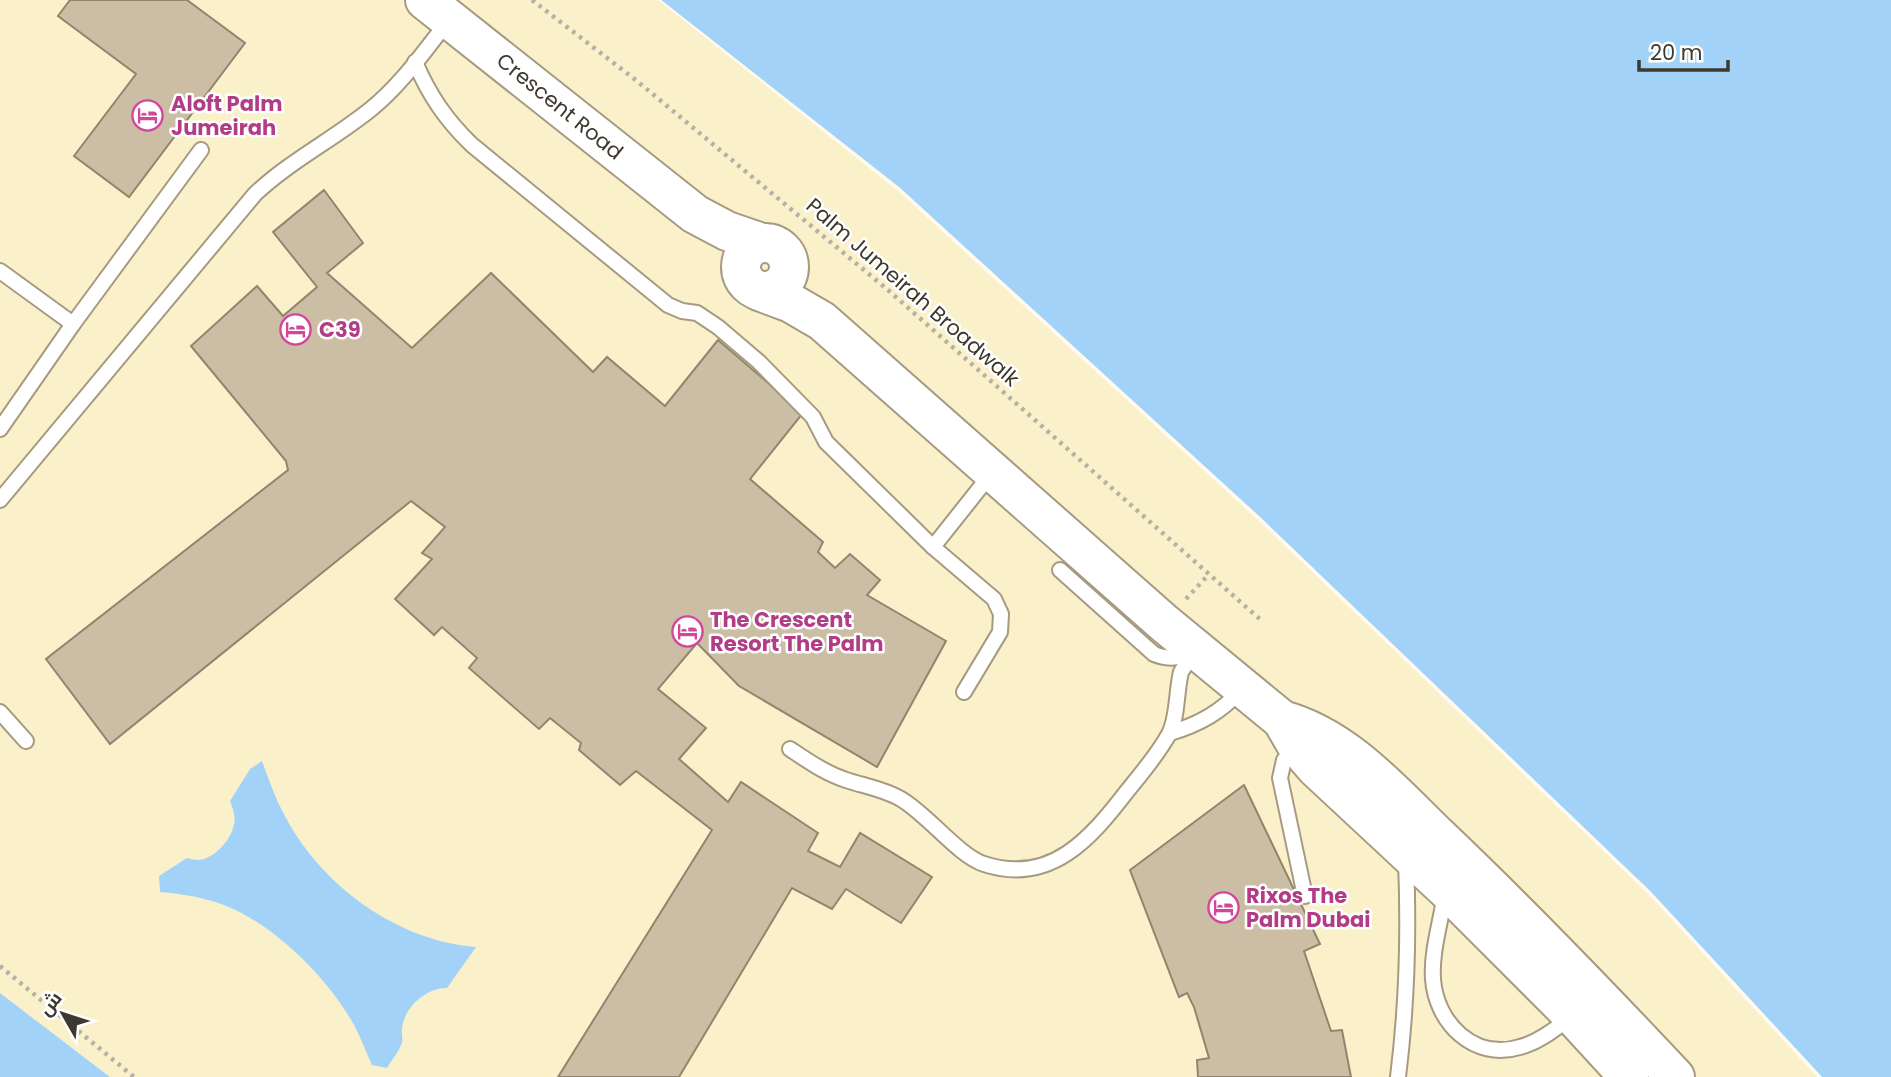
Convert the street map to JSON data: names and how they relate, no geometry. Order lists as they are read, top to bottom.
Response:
{
  "streets": {
    "main road": ["Crescent Road"],
    "path": ["Palm Jumeirah Broadwalk"]
  },
  "places": {
    "hotel": [
      "Aloft Palm Jumeirah",
      "C39",
      "The Crescent Resort The Palm",
      "Rixos The Palm Dubai"
    ]
  },
  "scale_bar": "20 m",
  "north": "top left"
}
